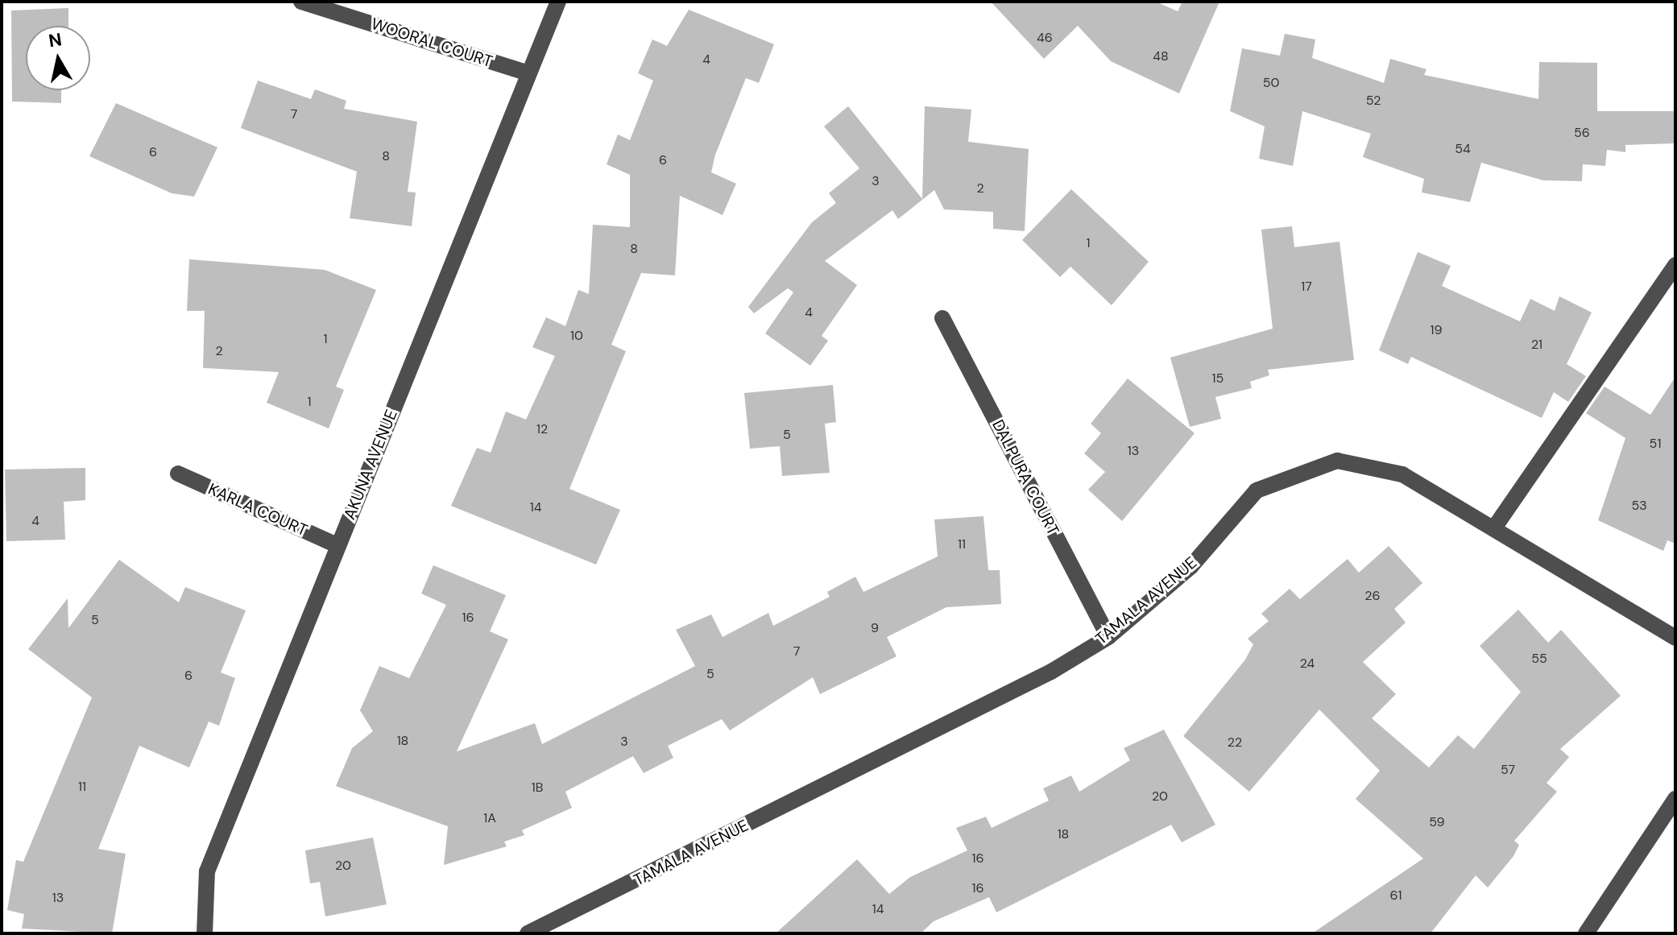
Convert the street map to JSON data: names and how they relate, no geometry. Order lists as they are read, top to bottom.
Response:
{
  "streets": {
    "street": [
      "WOORAL COURT",
      "AKUNA AVENUE",
      "DALPURA COURT",
      "KARLA COURT",
      "TAMALA AVENUE"
    ]
  },
  "crossings": [
    ["WOORAL COURT", "AKUNA AVENUE"],
    ["AKUNA AVENUE", "KARLA COURT"],
    ["DALPURA COURT", "TAMALA AVENUE"]
  ],
  "house_numbers": [
    "46",
    "48",
    "4",
    "50",
    "52",
    "7",
    "56",
    "54",
    "6",
    "8",
    "6",
    "3",
    "2",
    "1",
    "8",
    "17",
    "4",
    "19",
    "10",
    "1",
    "21",
    "2",
    "15",
    "1",
    "12",
    "5",
    "51",
    "13",
    "53",
    "14",
    "4",
    "11",
    "26",
    "16",
    "5",
    "9",
    "7",
    "55",
    "24",
    "5",
    "6",
    "18",
    "3",
    "22",
    "57",
    "11",
    "1B",
    "20",
    "1A",
    "59",
    "18",
    "16",
    "20",
    "16",
    "61",
    "13",
    "14"
  ],
  "north": "top"
}
